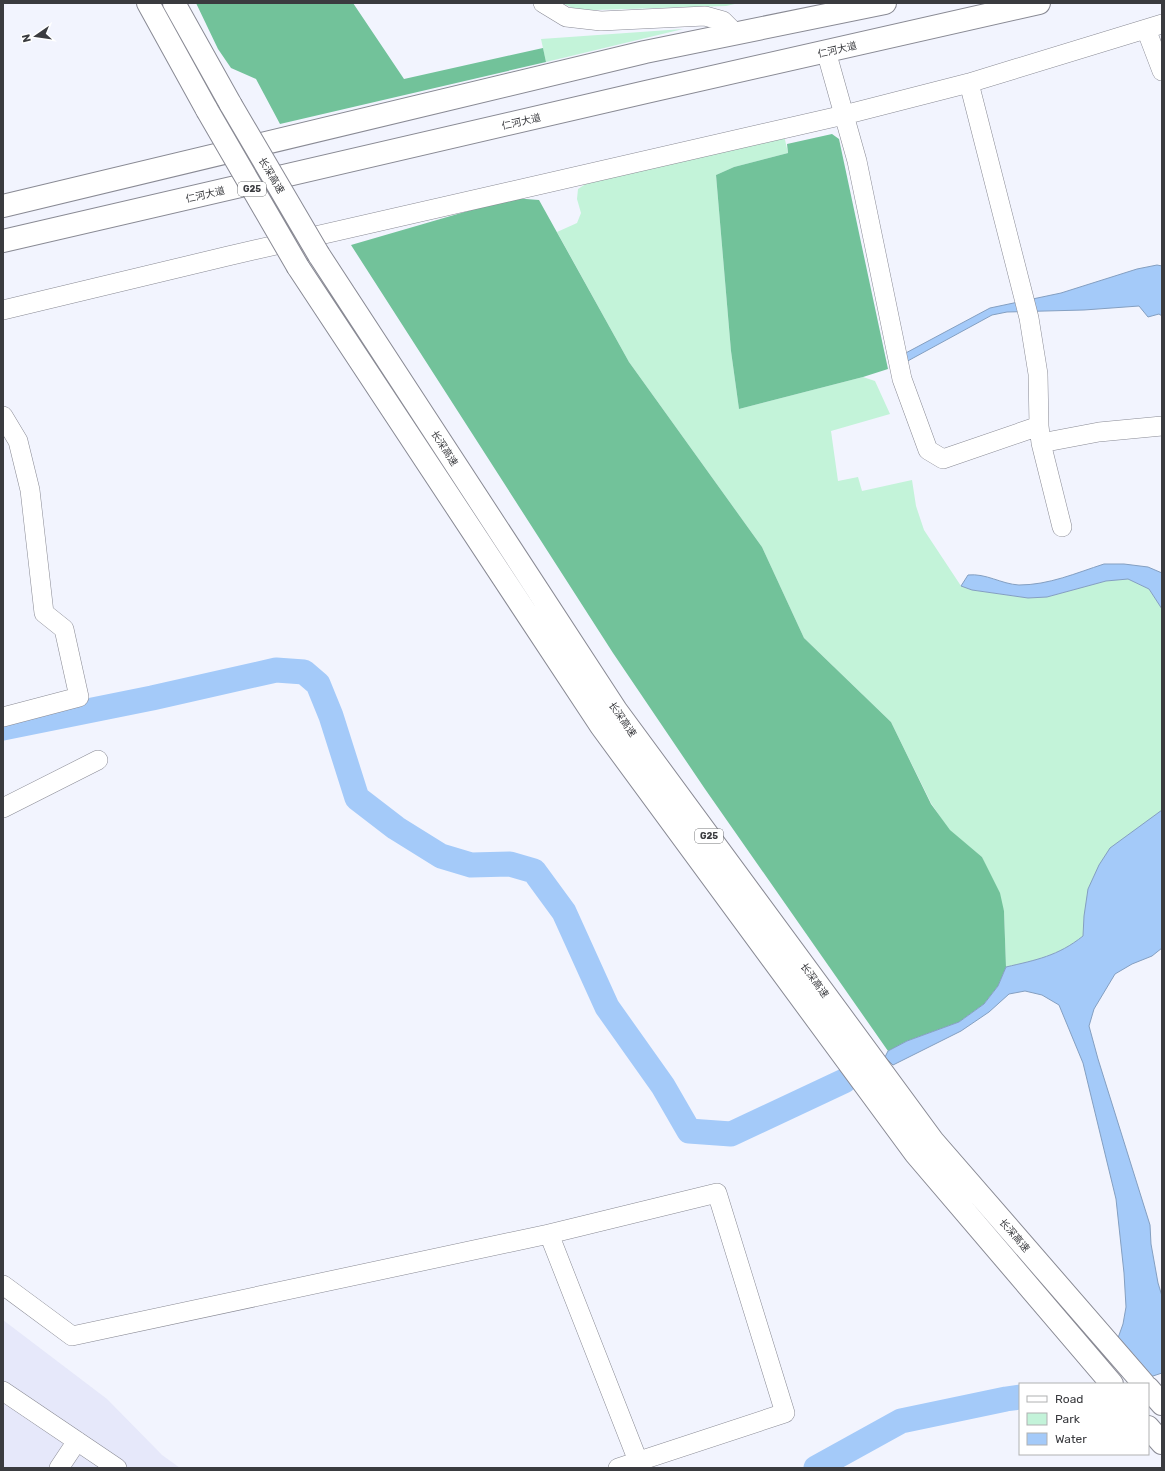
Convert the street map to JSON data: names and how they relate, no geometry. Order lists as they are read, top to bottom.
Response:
{
  "streets": {
    "main road": ["仁河大道", "长深高速", "G25"]
  },
  "legend": ["Road", "Park", "Water"],
  "north": "left"
}
